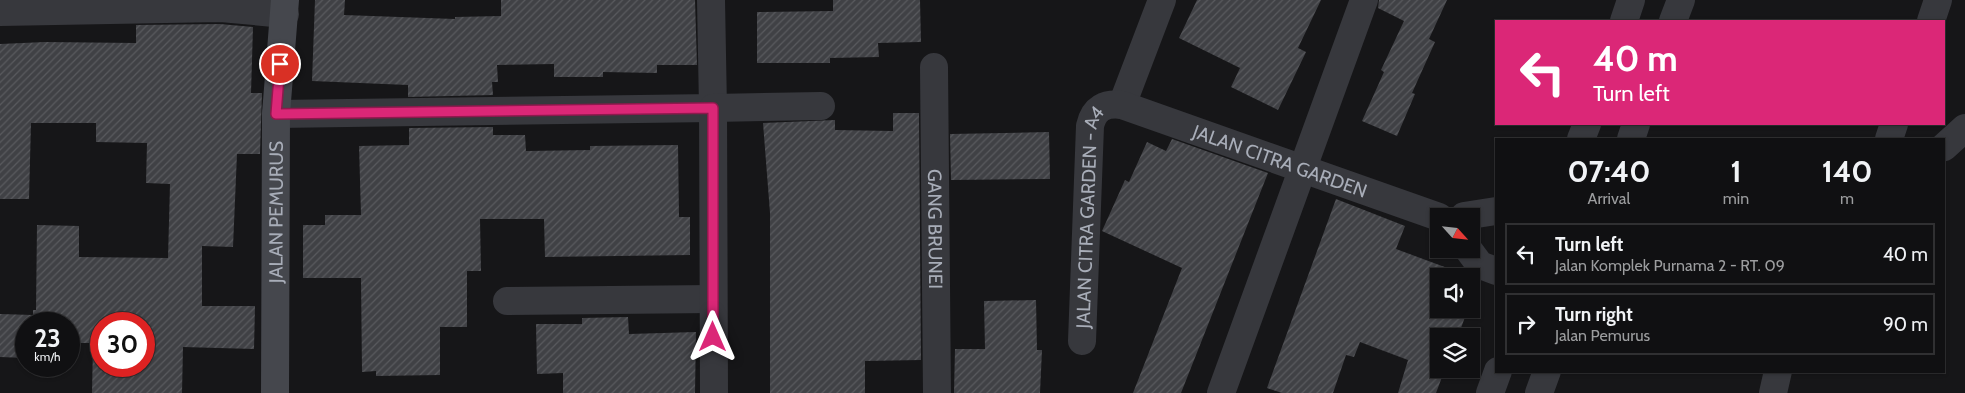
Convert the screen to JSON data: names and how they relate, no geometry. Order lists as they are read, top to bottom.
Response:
{
  "streets": {
    "street": [
      "JALAN CITRA GARDEN",
      "JALAN PEMURUS",
      "JALAN CITRA GARDEN - A4",
      "GANG BRUNEI"
    ]
  },
  "crossings": [
    ["JALAN CITRA GARDEN", "JALAN CITRA GARDEN - A4"]
  ],
  "north": "bottom right",
  "page": {
    "turn": ["40 m", "Turn left"],
    "eta": [
      "07:40",
      "Arrival",
      "1",
      "min",
      "140",
      "m"
    ],
    "list": [
      {
        "name": "Turn left",
        "note": "Jalan Komplek Purnama 2 - RT. 09",
        "value": "40 m"
      },
      {
        "name": "Turn right",
        "note": "Jalan Pemurus",
        "value": "90 m"
      }
    ],
    "speed": "23 km/h",
    "limit": "30"
  }
}
